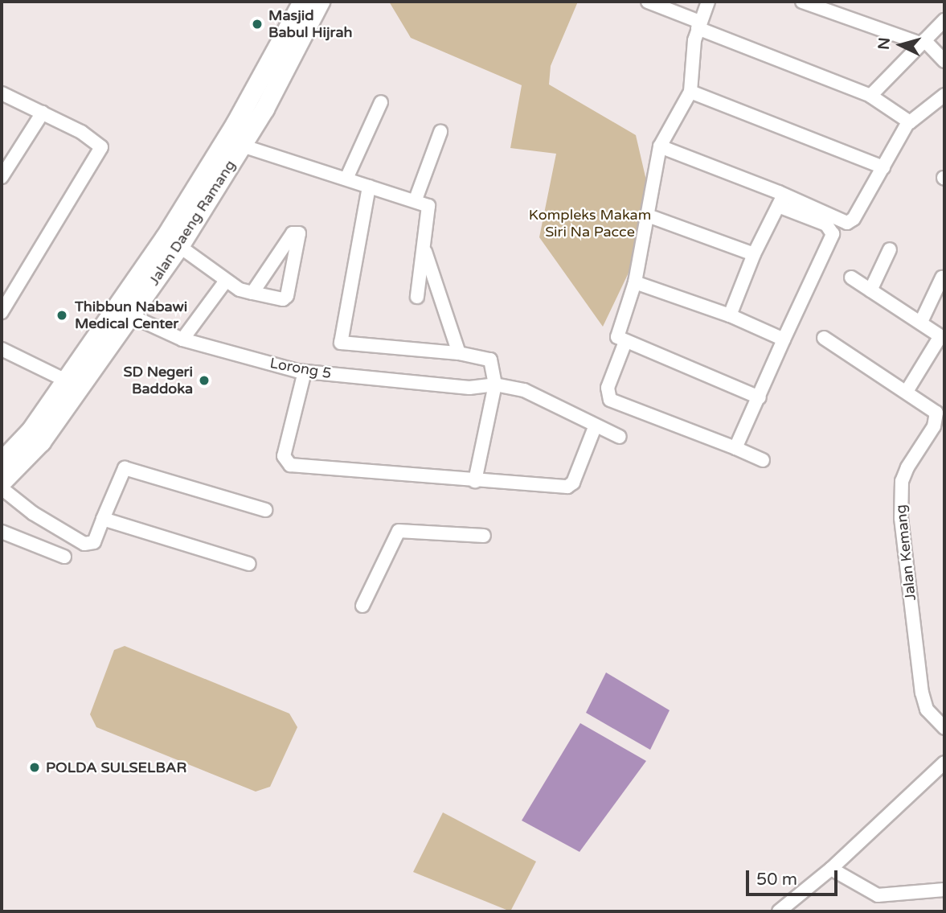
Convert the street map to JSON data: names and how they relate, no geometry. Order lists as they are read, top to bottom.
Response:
{
  "streets": {
    "main road": ["Jalan Daeng Ramang"],
    "street": ["Lorong 5", "Jalan Kemang"]
  },
  "crossings": [
    ["Jalan Daeng Ramang", "Lorong 5"]
  ],
  "parks": ["Kompleks Makam Siri Na Pacce"],
  "places": [
    "Masjid Babul Hijrah",
    "Thibbun Nabawi Medical Center",
    "SD Negeri Baddoka",
    "POLDA SULSELBAR"
  ],
  "scale_bar": "50 m",
  "north": "left"
}
